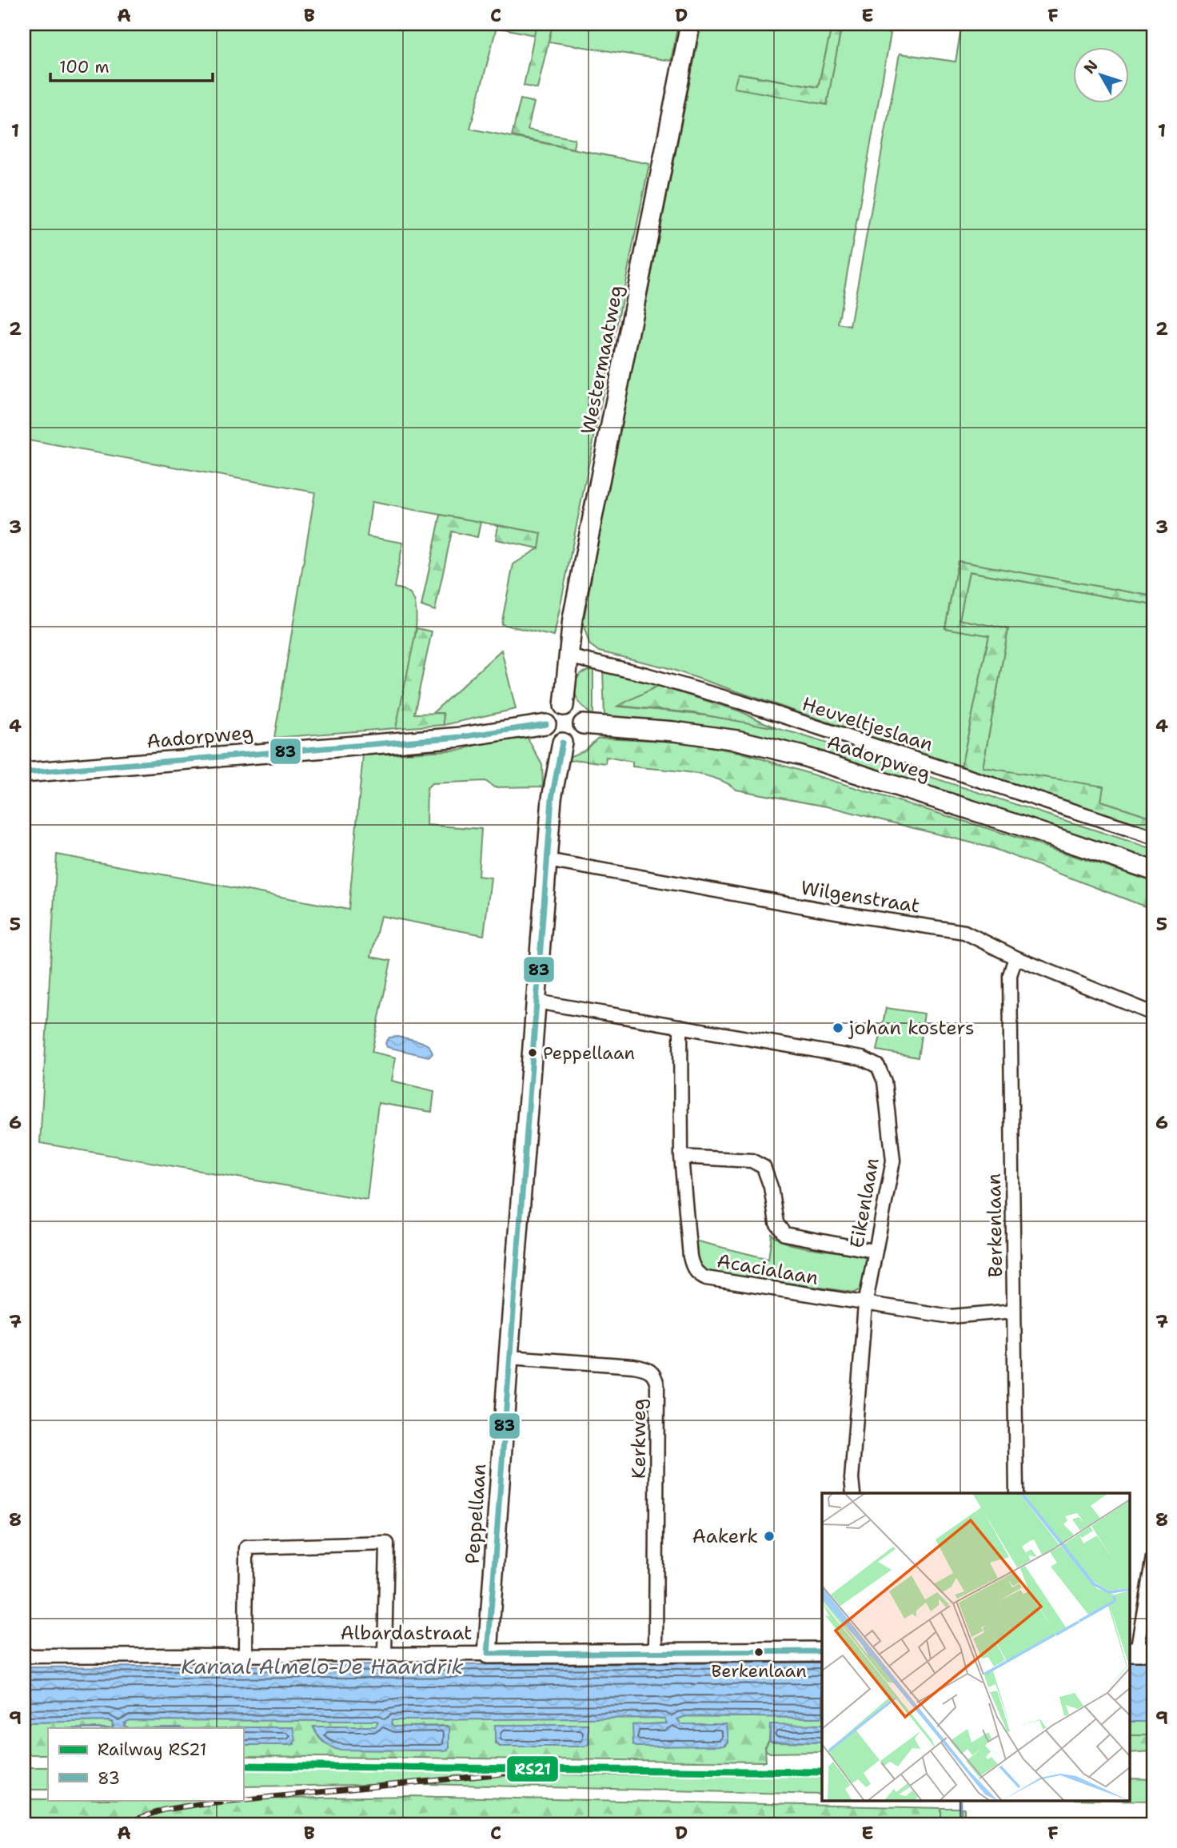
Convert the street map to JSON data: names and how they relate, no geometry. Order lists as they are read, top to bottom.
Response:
{
  "streets": {
    "street": [
      "Westermaatweg",
      "Heuveltjeslaan",
      "Aadorpweg",
      "Wilgenstraat",
      "Eikenlaan",
      "Berkenlaan",
      "Acacialaan",
      "Kerkweg",
      "Peppellaan",
      "Albardastraat"
    ]
  },
  "crossings": [
    ["Westermaatweg", "Heuveltjeslaan"],
    ["Westermaatweg", "Aadorpweg"],
    ["Westermaatweg", "Peppellaan"],
    ["Aadorpweg", "Peppellaan"],
    ["Wilgenstraat", "Berkenlaan"],
    ["Wilgenstraat", "Peppellaan"],
    ["Eikenlaan", "Acacialaan"],
    ["Eikenlaan", "Peppellaan"],
    ["Berkenlaan", "Acacialaan"],
    ["Kerkweg", "Peppellaan"],
    ["Kerkweg", "Albardastraat"],
    ["Peppellaan", "Albardastraat"]
  ],
  "water": ["Kanaal Almelo-De Haandrik"],
  "places": [
    "johan kosters",
    "Peppellaan",
    "Aakerk",
    "Berkenlaan"
  ],
  "lines": ["transit line 83", "rail line RS21"],
  "legend": ["Railway RS21", "83"],
  "scale_bar": "100 m",
  "north": "top left",
  "grid": {
    "columns": [
      "A",
      "B",
      "C",
      "D",
      "E",
      "F"
    ],
    "rows": [
      "1",
      "2",
      "3",
      "4",
      "5",
      "6",
      "7",
      "8",
      "9"
    ]
  }
}
